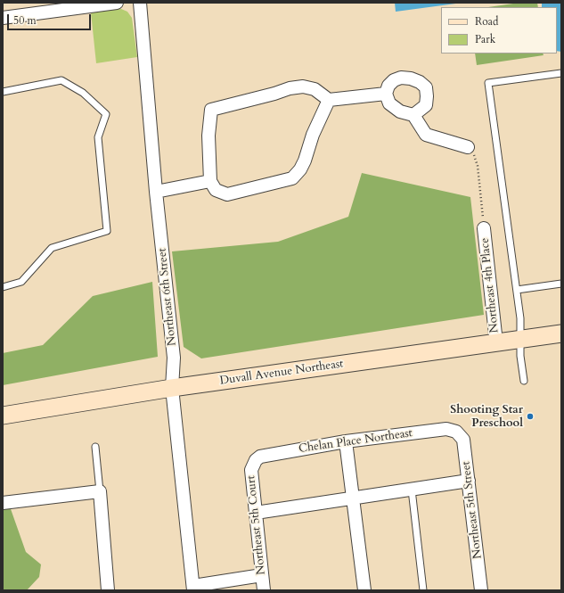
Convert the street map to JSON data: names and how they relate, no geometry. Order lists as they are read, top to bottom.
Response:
{
  "streets": {
    "main road": ["Duvall Avenue Northeast"],
    "street": [
      "Northeast 4th Place",
      "Northeast 6th Street",
      "Chelan Place Northeast",
      "Northeast 5th Street",
      "Northeast 5th Court"
    ]
  },
  "crossings": [
    ["Northeast 4th Place", "Duvall Avenue Northeast"],
    ["Northeast 6th Street", "Duvall Avenue Northeast"],
    ["Chelan Place Northeast", "Northeast 5th Street"],
    ["Chelan Place Northeast", "Northeast 5th Court"]
  ],
  "places": ["Shooting Star Preschool"],
  "legend": ["Road", "Park"],
  "scale_bar": "50 m"
}
